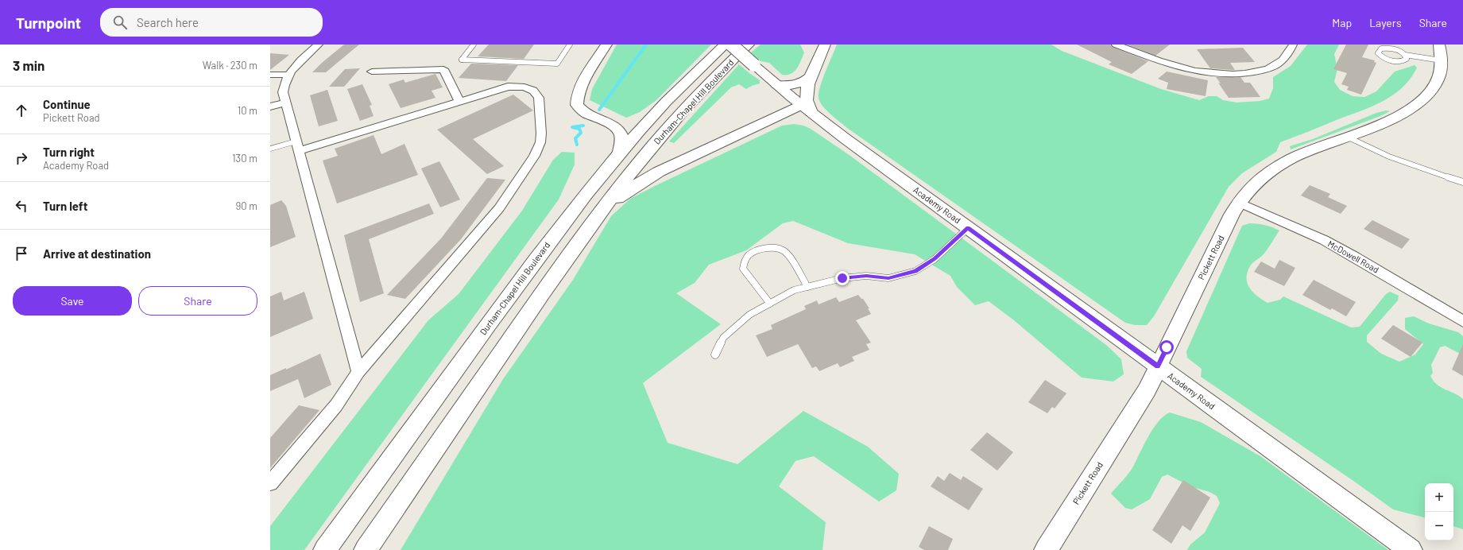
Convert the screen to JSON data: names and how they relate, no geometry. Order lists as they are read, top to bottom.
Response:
{
  "streets": {
    "main road": ["Durham-Chapel Hill Boulevard", "Academy Road", "Pickett Road"],
    "street": ["McDowell Road"]
  },
  "crossings": [
    ["Academy Road", "Pickett Road"],
    ["McDowell Road", "Pickett Road"]
  ],
  "page": {
    "header": "Turnpoint",
    "search": "Search here",
    "nav": ["Map", "Layers", "Share"],
    "heading": ["3 min", "Walk · 230 m"],
    "list": [
      ["Continue", "Pickett Road", "10 m"],
      ["Turn right", "Academy Road", "130 m"],
      ["Turn left", "90 m"],
      "Arrive at destination"
    ],
    "buttons": ["Save", "Share"],
    "map_buttons": ["+", "−"]
  }
}
